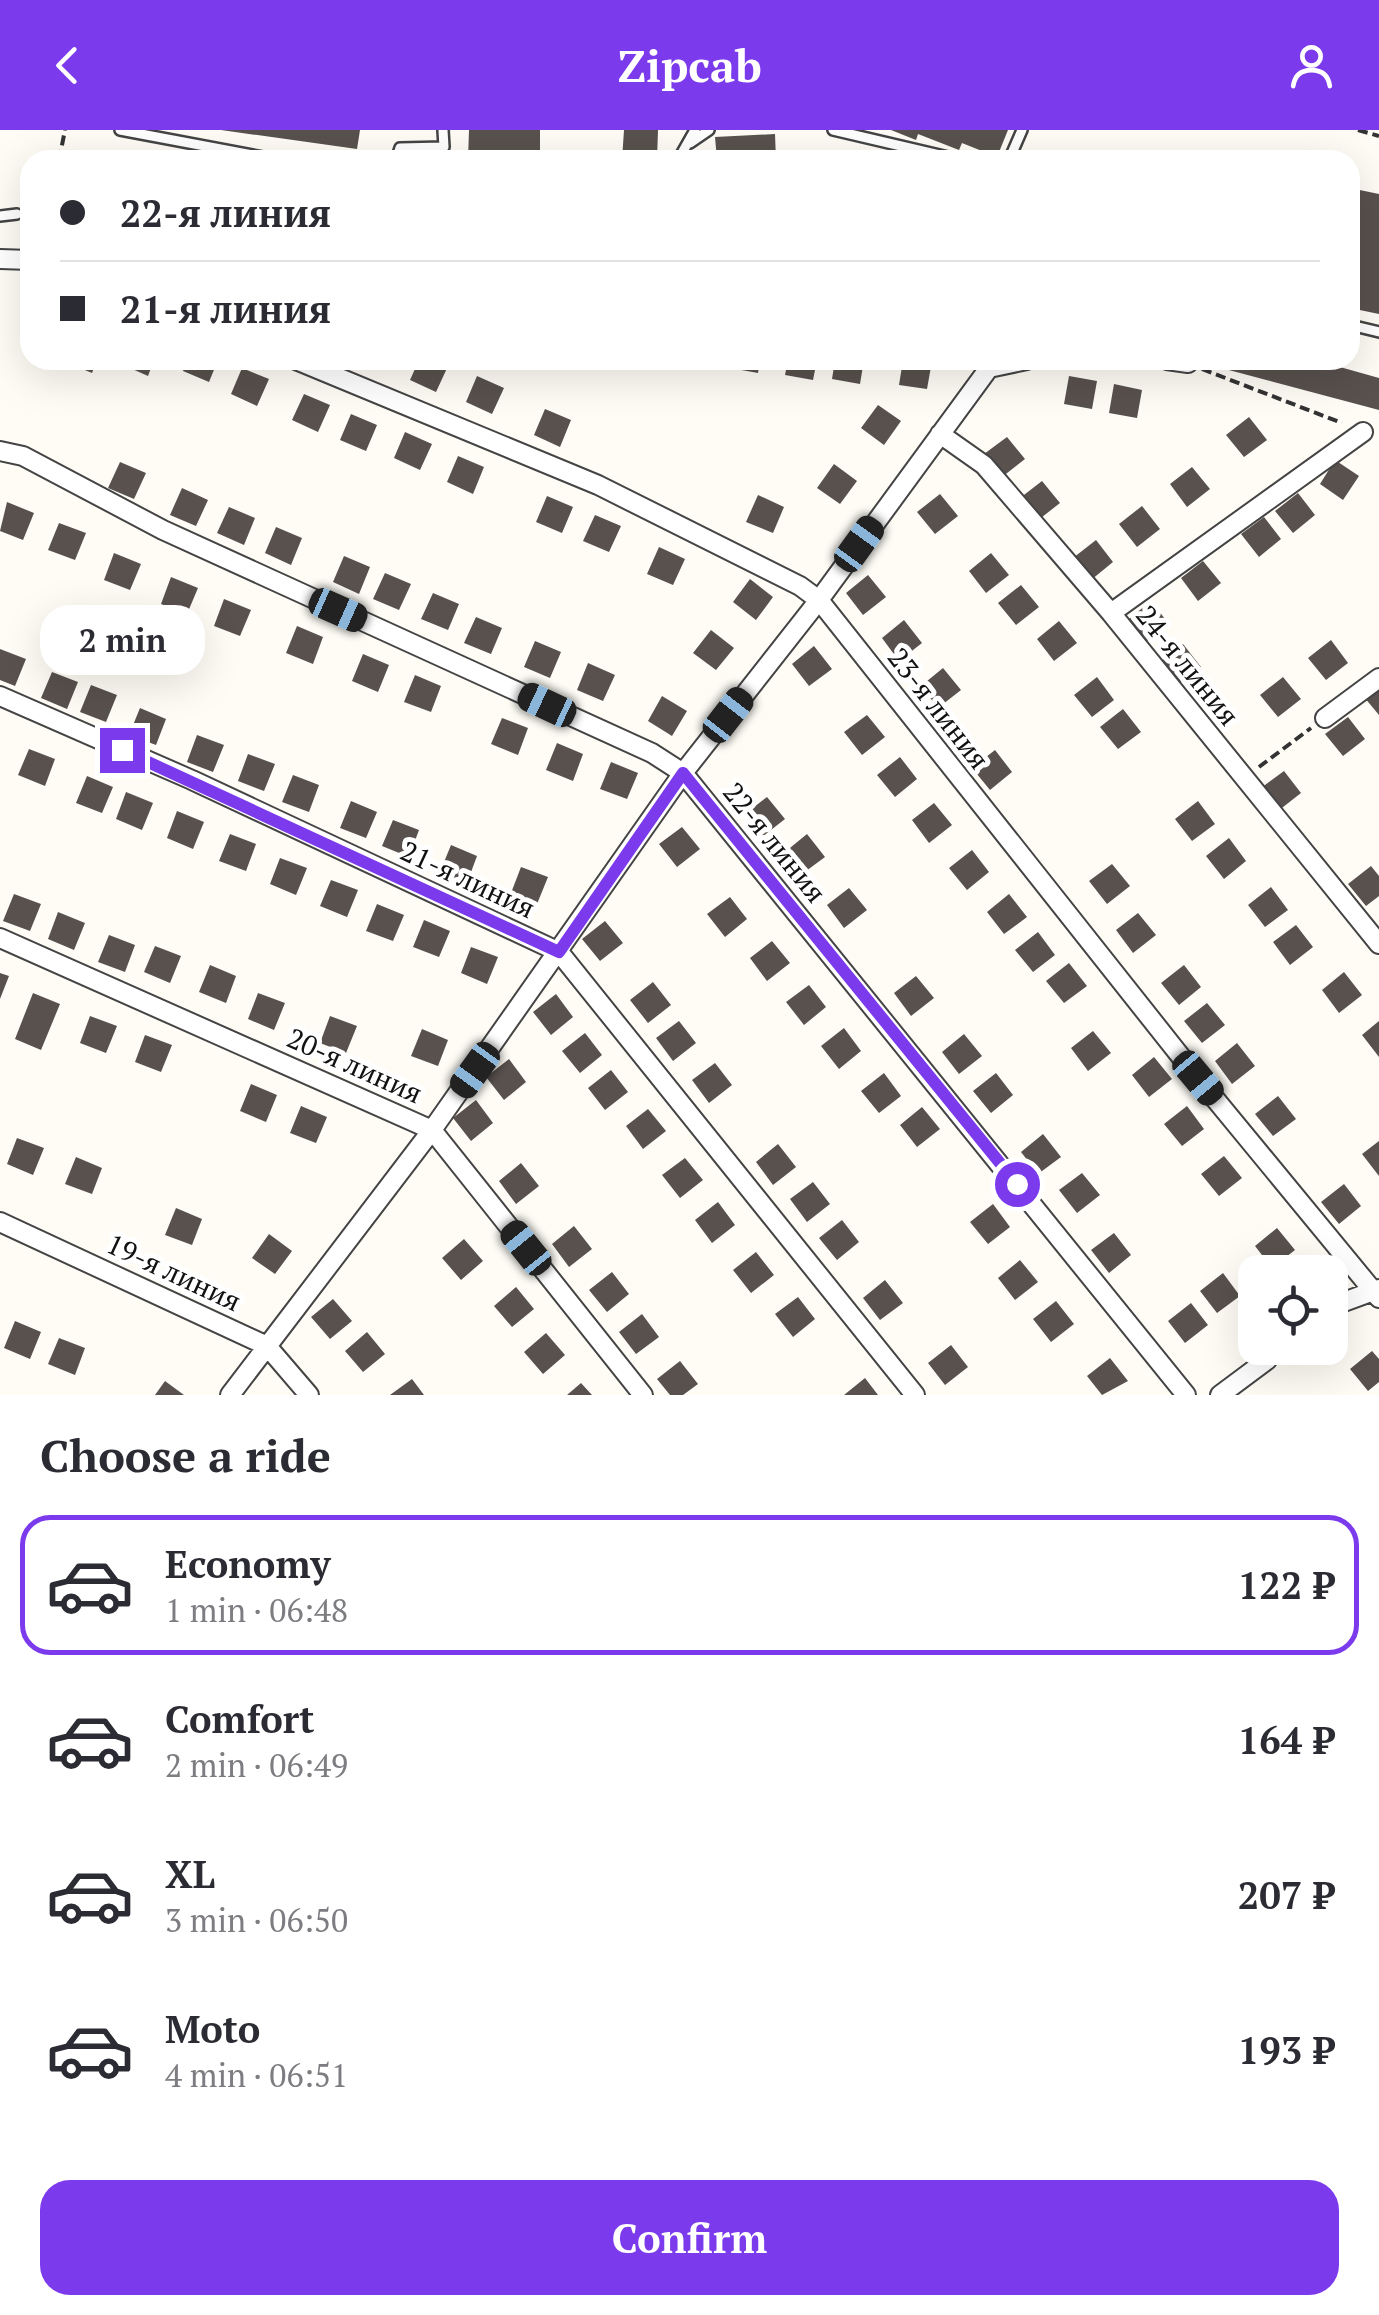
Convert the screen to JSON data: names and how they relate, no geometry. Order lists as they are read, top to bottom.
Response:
{
  "streets": {
    "street": [
      "24-я линия",
      "23-я линия",
      "22-я линия",
      "21-я линия",
      "20-я линия",
      "19-я линия"
    ]
  },
  "page": {
    "header": "Zipcab",
    "banner": ["22-я линия", "21-я линия"],
    "bubble": "2 min",
    "heading": "Choose a ride",
    "list": [
      {
        "name": "Economy",
        "note": "1 min · 06:48",
        "value": "122 ₽"
      },
      {
        "name": "Comfort",
        "note": "2 min · 06:49",
        "value": "164 ₽"
      },
      {
        "name": "XL",
        "note": "3 min · 06:50",
        "value": "207 ₽"
      },
      {
        "name": "Moto",
        "note": "4 min · 06:51",
        "value": "193 ₽"
      }
    ],
    "buttons": "Confirm"
  }
}
